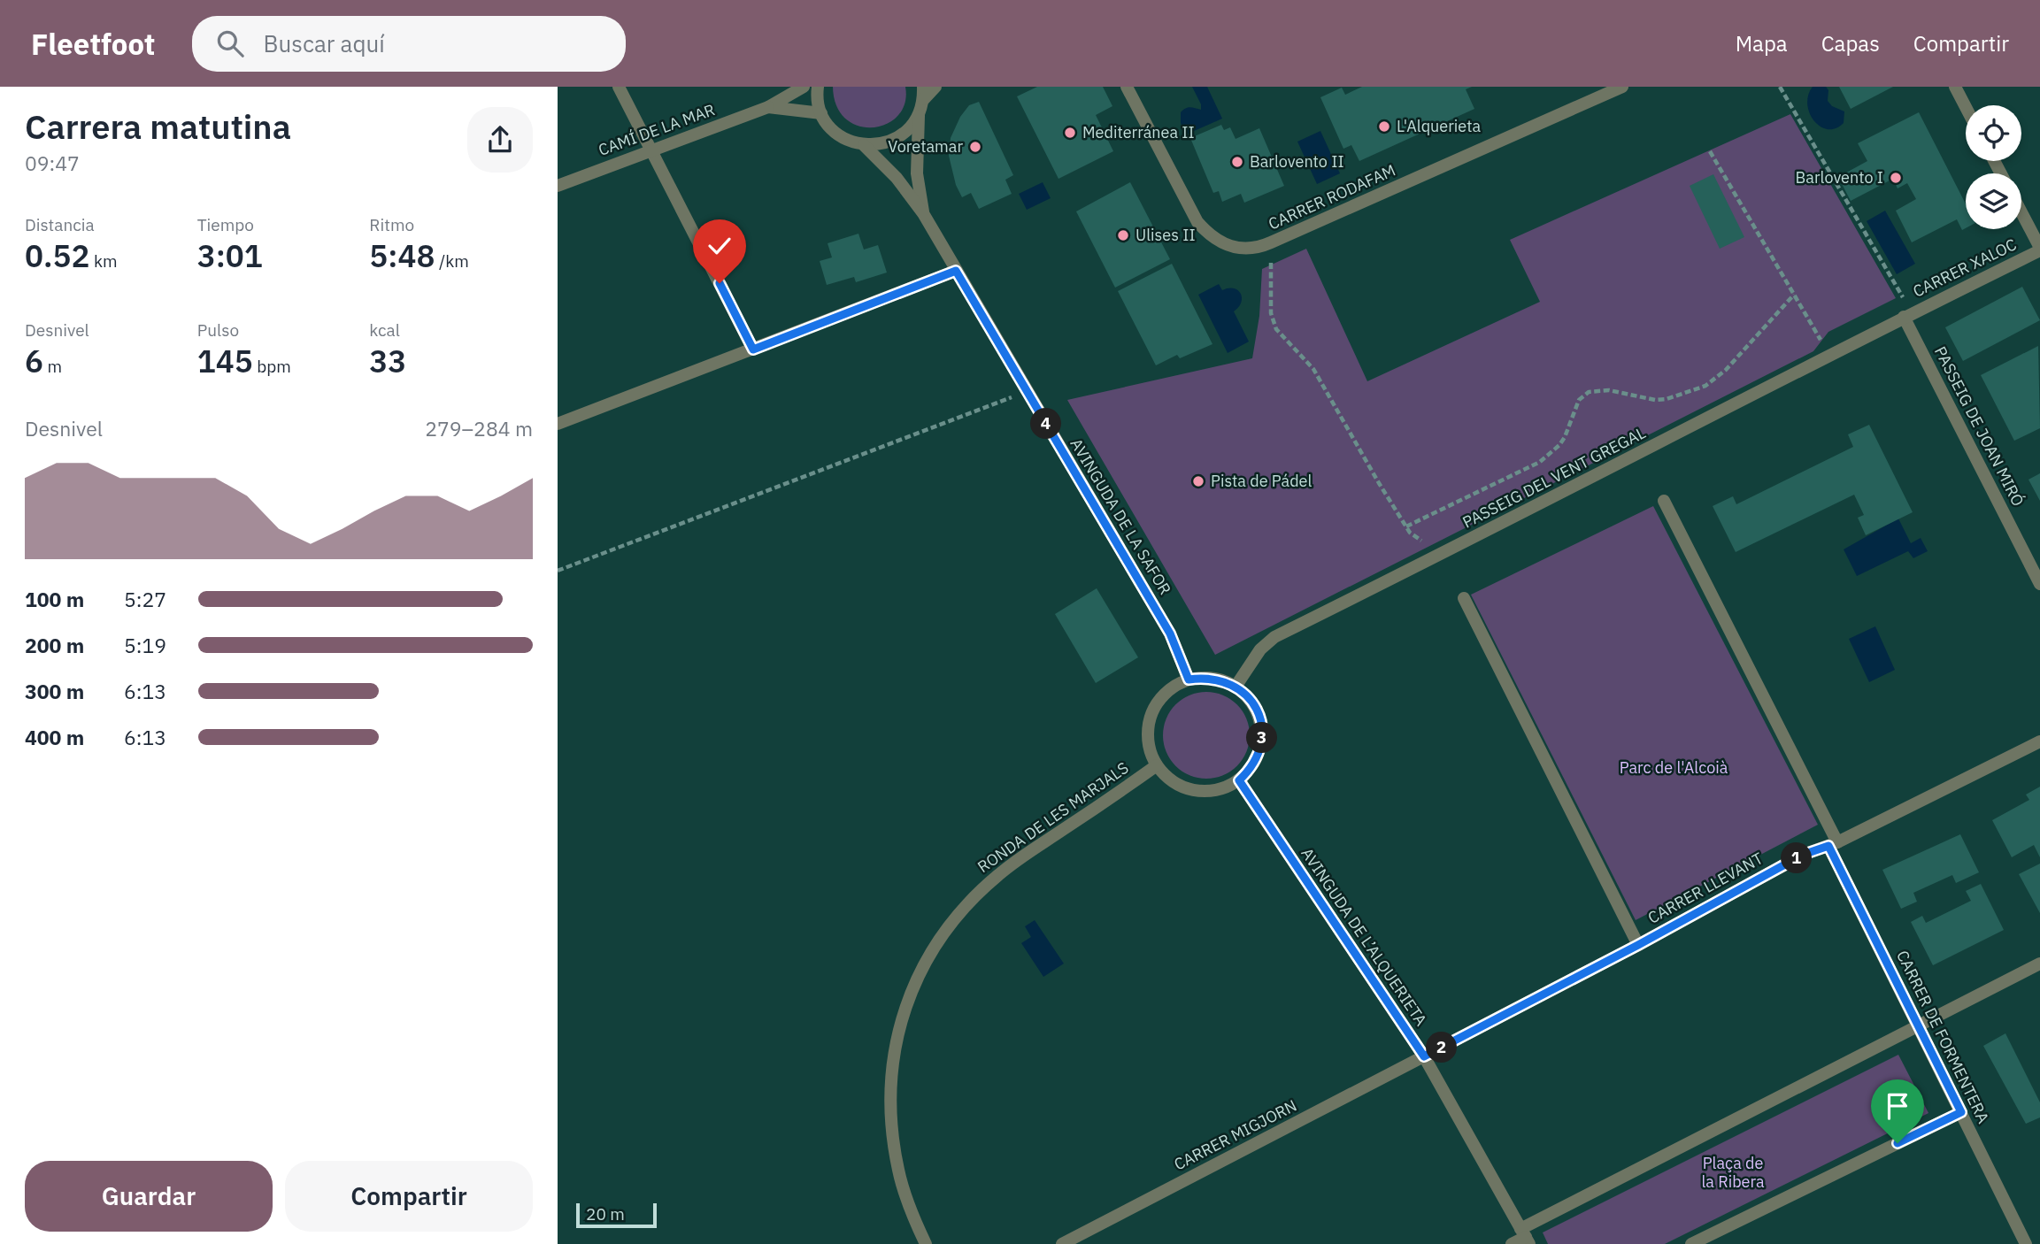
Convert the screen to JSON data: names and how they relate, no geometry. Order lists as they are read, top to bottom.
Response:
{
  "streets": {
    "street": [
      "CAMÍ DE LA MAR",
      "CARRER RODAFAM",
      "CARRER XALOC",
      "PASSEIG DE JOAN MIRÓ",
      "PASSEIG DEL VENT GREGAL",
      "AVINGUDA DE LA SAFOR",
      "RONDA DE LES MARJALS",
      "CARRER LLEVANT",
      "AVINGUDA DE L’ALQUERIETA",
      "CARRER DE FORMENTERA",
      "CARRER MIGJORN"
    ]
  },
  "crossings": [
    ["CARRER XALOC", "PASSEIG DE JOAN MIRÓ"],
    ["CARRER XALOC", "PASSEIG DEL VENT GREGAL"],
    ["PASSEIG DE JOAN MIRÓ", "PASSEIG DEL VENT GREGAL"],
    ["PASSEIG DEL VENT GREGAL", "AVINGUDA DE LA SAFOR"],
    ["PASSEIG DEL VENT GREGAL", "RONDA DE LES MARJALS"],
    ["PASSEIG DEL VENT GREGAL", "AVINGUDA DE L’ALQUERIETA"],
    ["AVINGUDA DE LA SAFOR", "RONDA DE LES MARJALS"],
    ["AVINGUDA DE LA SAFOR", "AVINGUDA DE L’ALQUERIETA"],
    ["RONDA DE LES MARJALS", "AVINGUDA DE L’ALQUERIETA"],
    ["CARRER LLEVANT", "AVINGUDA DE L’ALQUERIETA"],
    ["CARRER LLEVANT", "CARRER DE FORMENTERA"],
    ["CARRER LLEVANT", "CARRER MIGJORN"],
    ["AVINGUDA DE L’ALQUERIETA", "CARRER MIGJORN"]
  ],
  "parks": ["Parc de l'Alcoià", "Plaça de la Ribera"],
  "places": [
    "L'Alquerieta",
    "Mediterránea II",
    "Voretamar",
    "Barlovento II",
    "Barlovento I",
    "Ulises II",
    "Pista de Pádel"
  ],
  "scale_bar": "20 m",
  "page": {
    "header": "Fleetfoot",
    "search": "Buscar aquí",
    "nav": ["Mapa", "Capas", "Compartir"],
    "heading": ["Carrera matutina", "09:47"],
    "stats": [
      ["Distancia", "0.52 km"],
      ["Tiempo", "3:01"],
      ["Ritmo", "5:48 /km"],
      ["Desnivel", "6 m"],
      ["Pulso", "145 bpm"],
      ["kcal", "33"]
    ],
    "chart": ["Desnivel", "279–284 m"],
    "pins": [
      "4",
      "3",
      "1",
      "2"
    ],
    "list": [
      {
        "name": "100 m",
        "note": "5:27"
      },
      {
        "name": "200 m",
        "note": "5:19"
      },
      {
        "name": "300 m",
        "note": "6:13"
      },
      {
        "name": "400 m",
        "note": "6:13"
      }
    ],
    "buttons": ["Guardar", "Compartir"],
    "scale": "20 m"
  }
}
